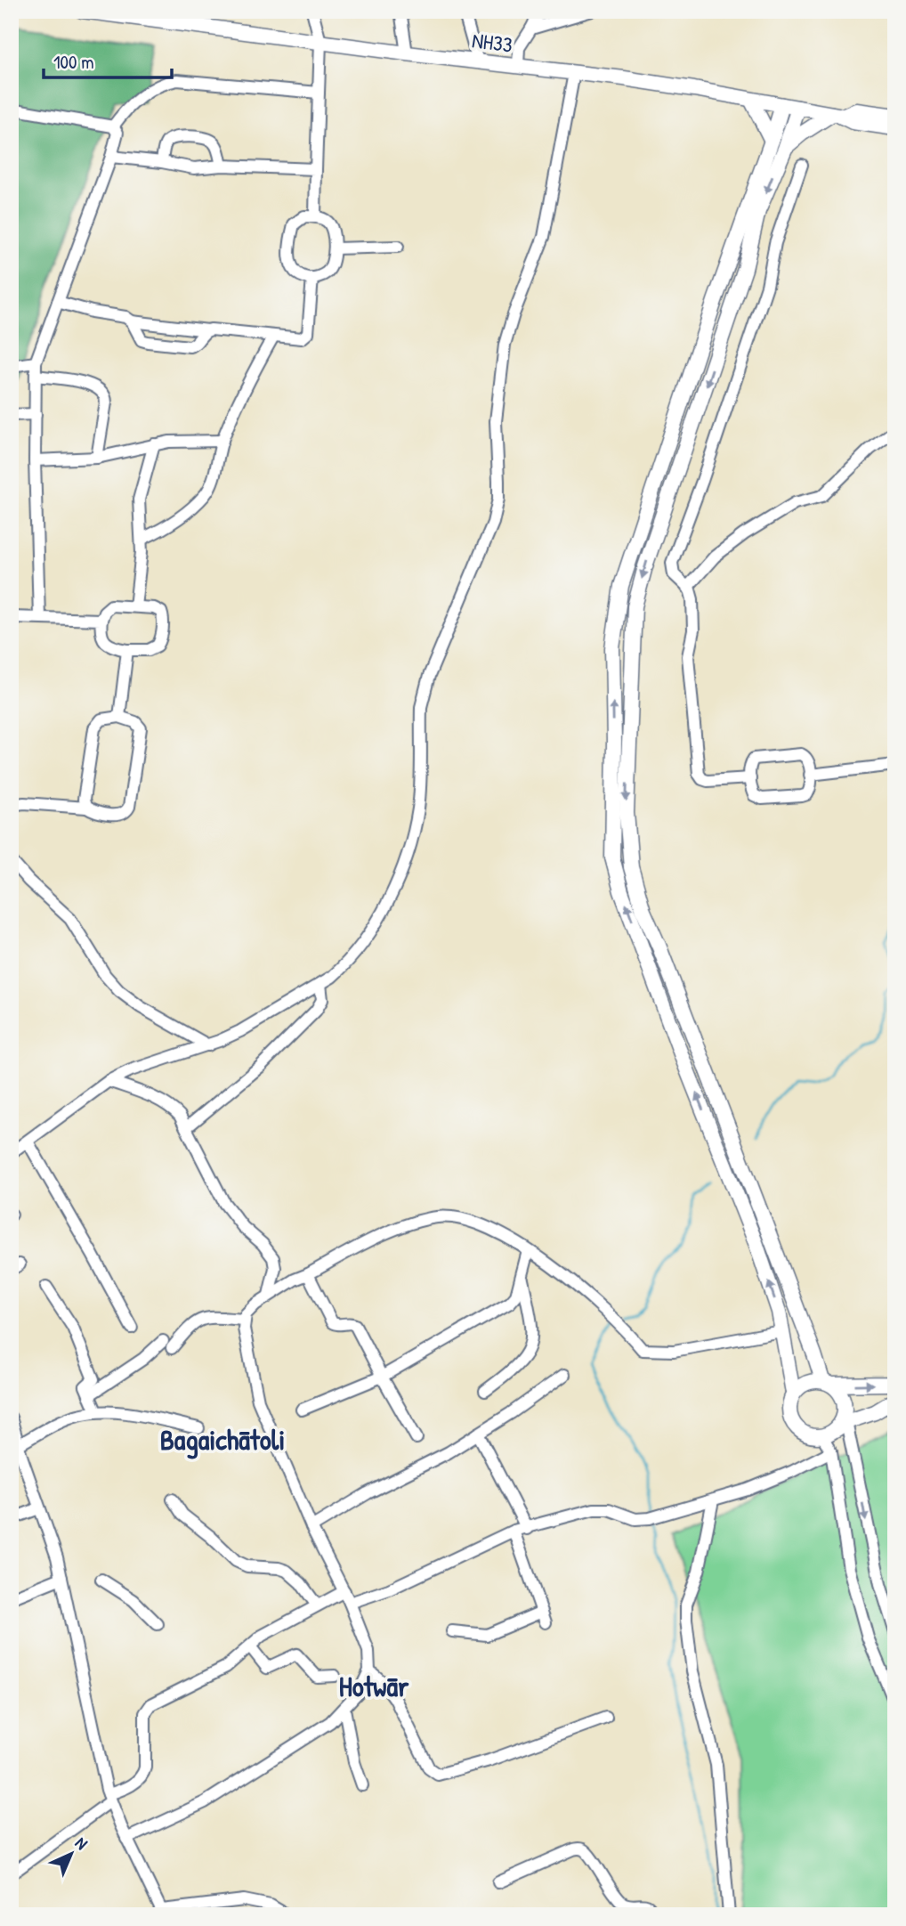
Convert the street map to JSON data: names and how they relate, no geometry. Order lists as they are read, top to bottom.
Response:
{
  "streets": {
    "main road": ["NH33"]
  },
  "districts": ["Bagaichātoli", "Hotwār"],
  "scale_bar": "100 m",
  "north": "top right"
}
